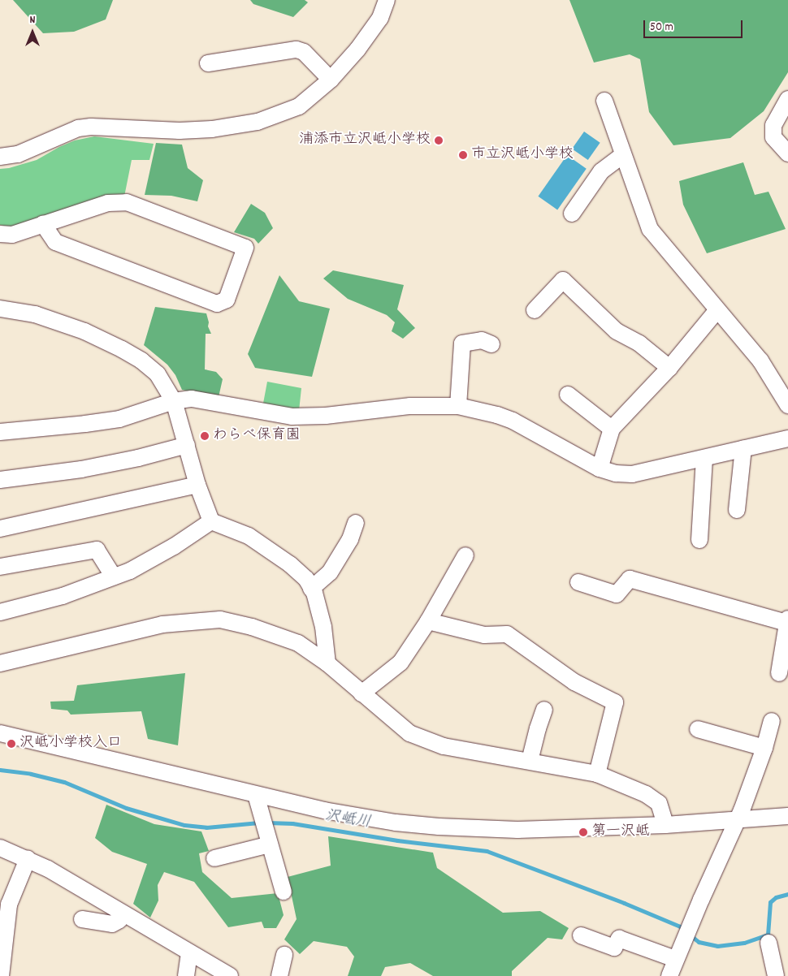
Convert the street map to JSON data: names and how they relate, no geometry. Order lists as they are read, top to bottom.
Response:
{
  "water": ["沢岻川"],
  "places": [
    "浦添市立沢岻小学校",
    "市立沢岻小学校",
    "わらべ保育園",
    "沢岻小学校入口",
    "第一沢岻"
  ],
  "scale_bar": "50 m",
  "north": "top"
}
